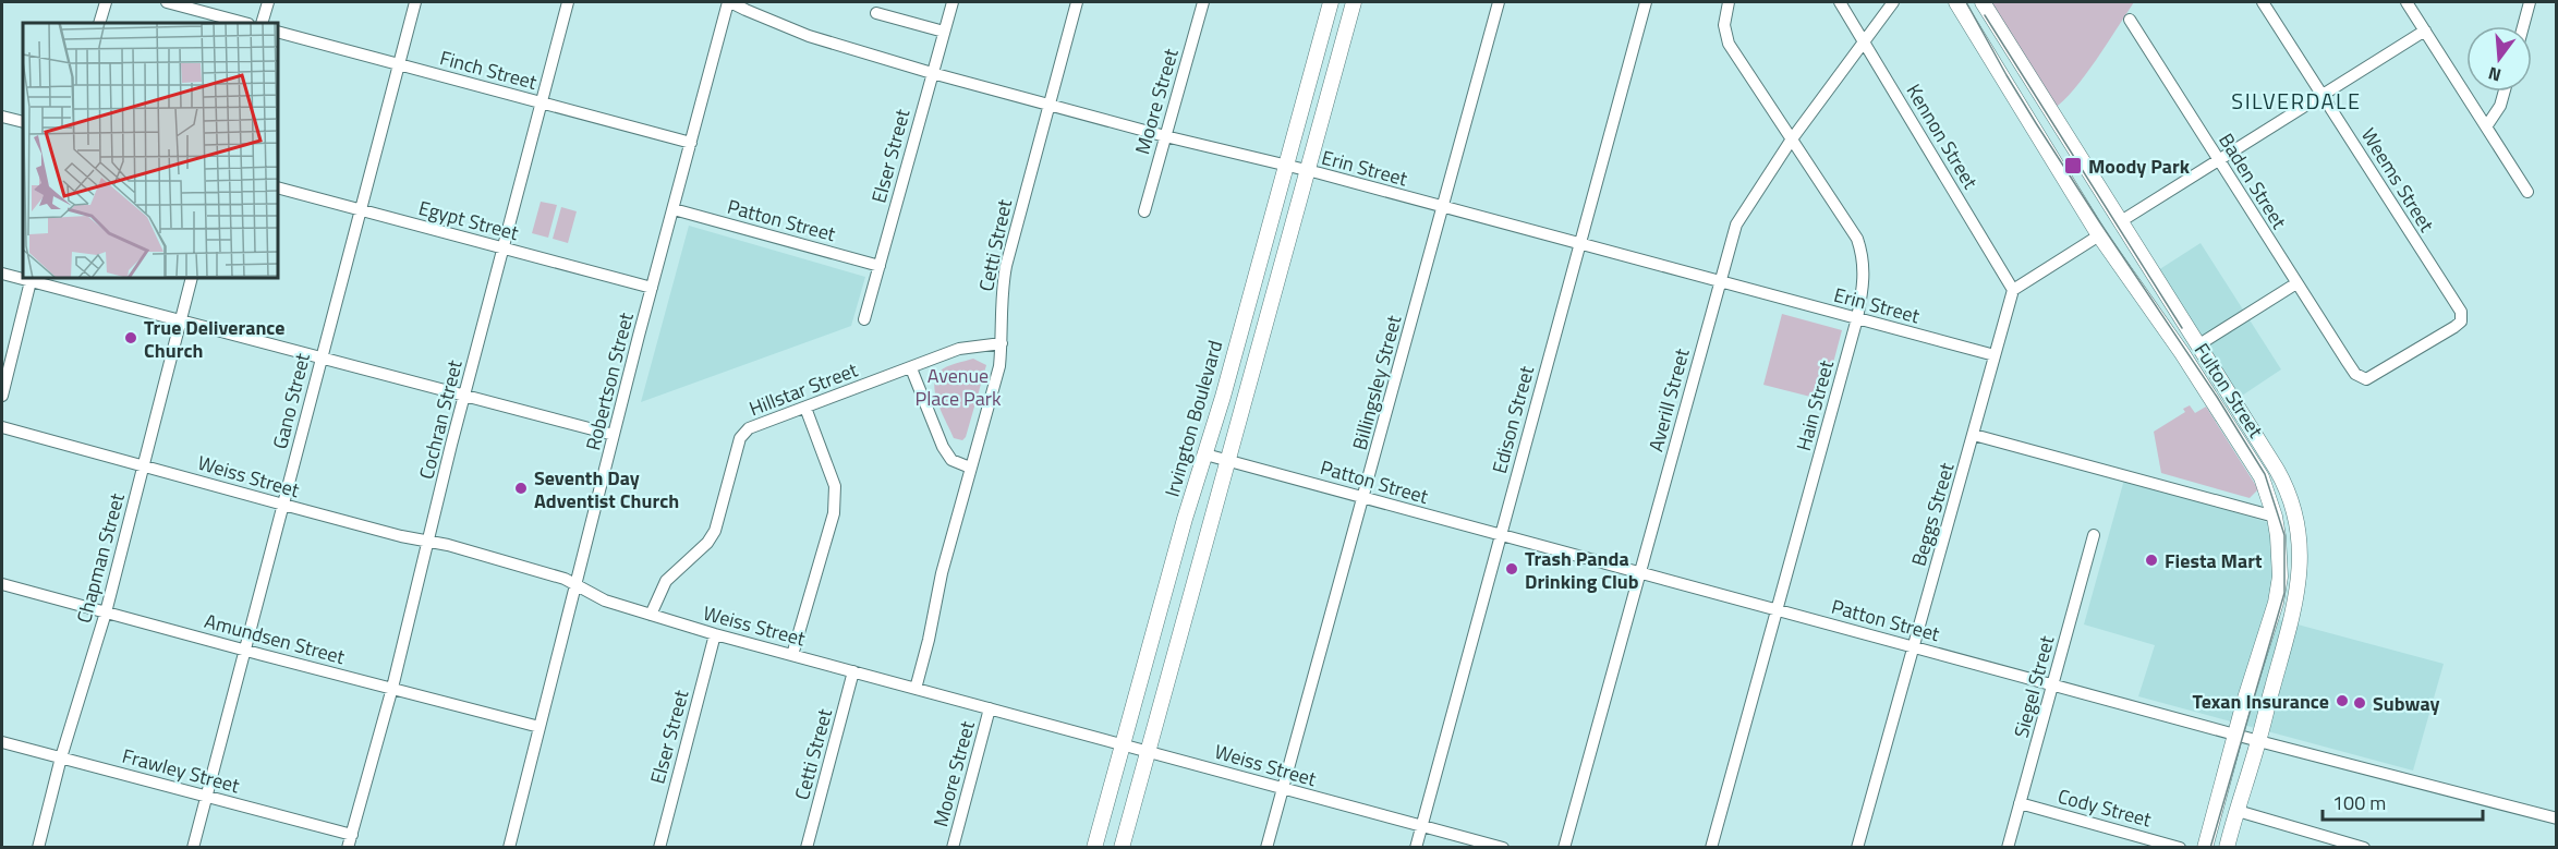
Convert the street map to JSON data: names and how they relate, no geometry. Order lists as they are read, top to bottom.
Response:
{
  "streets": {
    "main road": ["Fulton Street", "Irvington Boulevard"],
    "street": [
      "Finch Street",
      "Moore Street",
      "Kennon Street",
      "Elser Street",
      "Erin Street",
      "Weems Street",
      "Baden Street",
      "Egypt Street",
      "Patton Street",
      "Cetti Street",
      "Robertson Street",
      "Billingsley Street",
      "Hillstar Street",
      "Averill Street",
      "Gano Street",
      "Hain Street",
      "Cochran Street",
      "Edison Street",
      "Weiss Street",
      "Beggs Street",
      "Chapman Street",
      "Amundsen Street",
      "Siegel Street",
      "Frawley Street",
      "Cody Street"
    ]
  },
  "crossings": [
    ["Finch Street", "Robertson Street"],
    ["Finch Street", "Gano Street"],
    ["Finch Street", "Cochran Street"],
    ["Moore Street", "Erin Street"],
    ["Moore Street", "Weiss Street"],
    ["Kennon Street", "Averill Street"],
    ["Kennon Street", "Beggs Street"],
    ["Elser Street", "Erin Street"],
    ["Elser Street", "Patton Street"],
    ["Elser Street", "Weiss Street"],
    ["Erin Street", "Cetti Street"],
    ["Erin Street", "Robertson Street"],
    ["Erin Street", "Billingsley Street"],
    ["Erin Street", "Averill Street"],
    ["Erin Street", "Hain Street"],
    ["Erin Street", "Irvington Boulevard"],
    ["Erin Street", "Edison Street"],
    ["Erin Street", "Beggs Street"],
    ["Weems Street", "Baden Street"],
    ["Egypt Street", "Robertson Street"],
    ["Egypt Street", "Gano Street"],
    ["Egypt Street", "Cochran Street"],
    ["Patton Street", "Robertson Street"],
    ["Patton Street", "Billingsley Street"],
    ["Patton Street", "Fulton Street"],
    ["Patton Street", "Averill Street"],
    ["Patton Street", "Hain Street"],
    ["Patton Street", "Irvington Boulevard"],
    ["Patton Street", "Edison Street"],
    ["Patton Street", "Beggs Street"],
    ["Patton Street", "Siegel Street"],
    ["Cetti Street", "Hillstar Street"],
    ["Cetti Street", "Weiss Street"],
    ["Robertson Street", "Weiss Street"],
    ["Robertson Street", "Amundsen Street"],
    ["Billingsley Street", "Weiss Street"],
    ["Hillstar Street", "Weiss Street"],
    ["Averill Street", "Hain Street"],
    ["Gano Street", "Weiss Street"],
    ["Gano Street", "Amundsen Street"],
    ["Gano Street", "Frawley Street"],
    ["Irvington Boulevard", "Weiss Street"],
    ["Cochran Street", "Weiss Street"],
    ["Cochran Street", "Amundsen Street"],
    ["Cochran Street", "Frawley Street"],
    ["Edison Street", "Weiss Street"],
    ["Weiss Street", "Chapman Street"],
    ["Chapman Street", "Amundsen Street"],
    ["Chapman Street", "Frawley Street"],
    ["Siegel Street", "Cody Street"]
  ],
  "districts": ["SILVERDALE"],
  "parks": ["Avenue Place Park"],
  "places": {
    "transit": ["Moody Park"],
    "other": [
      "True Deliverance Church",
      "Seventh Day Adventist Church",
      "Fiesta Mart",
      "Trash Panda Drinking Club",
      "Texan Insurance",
      "Subway"
    ]
  },
  "scale_bar": "100 m",
  "north": "bottom"
}
